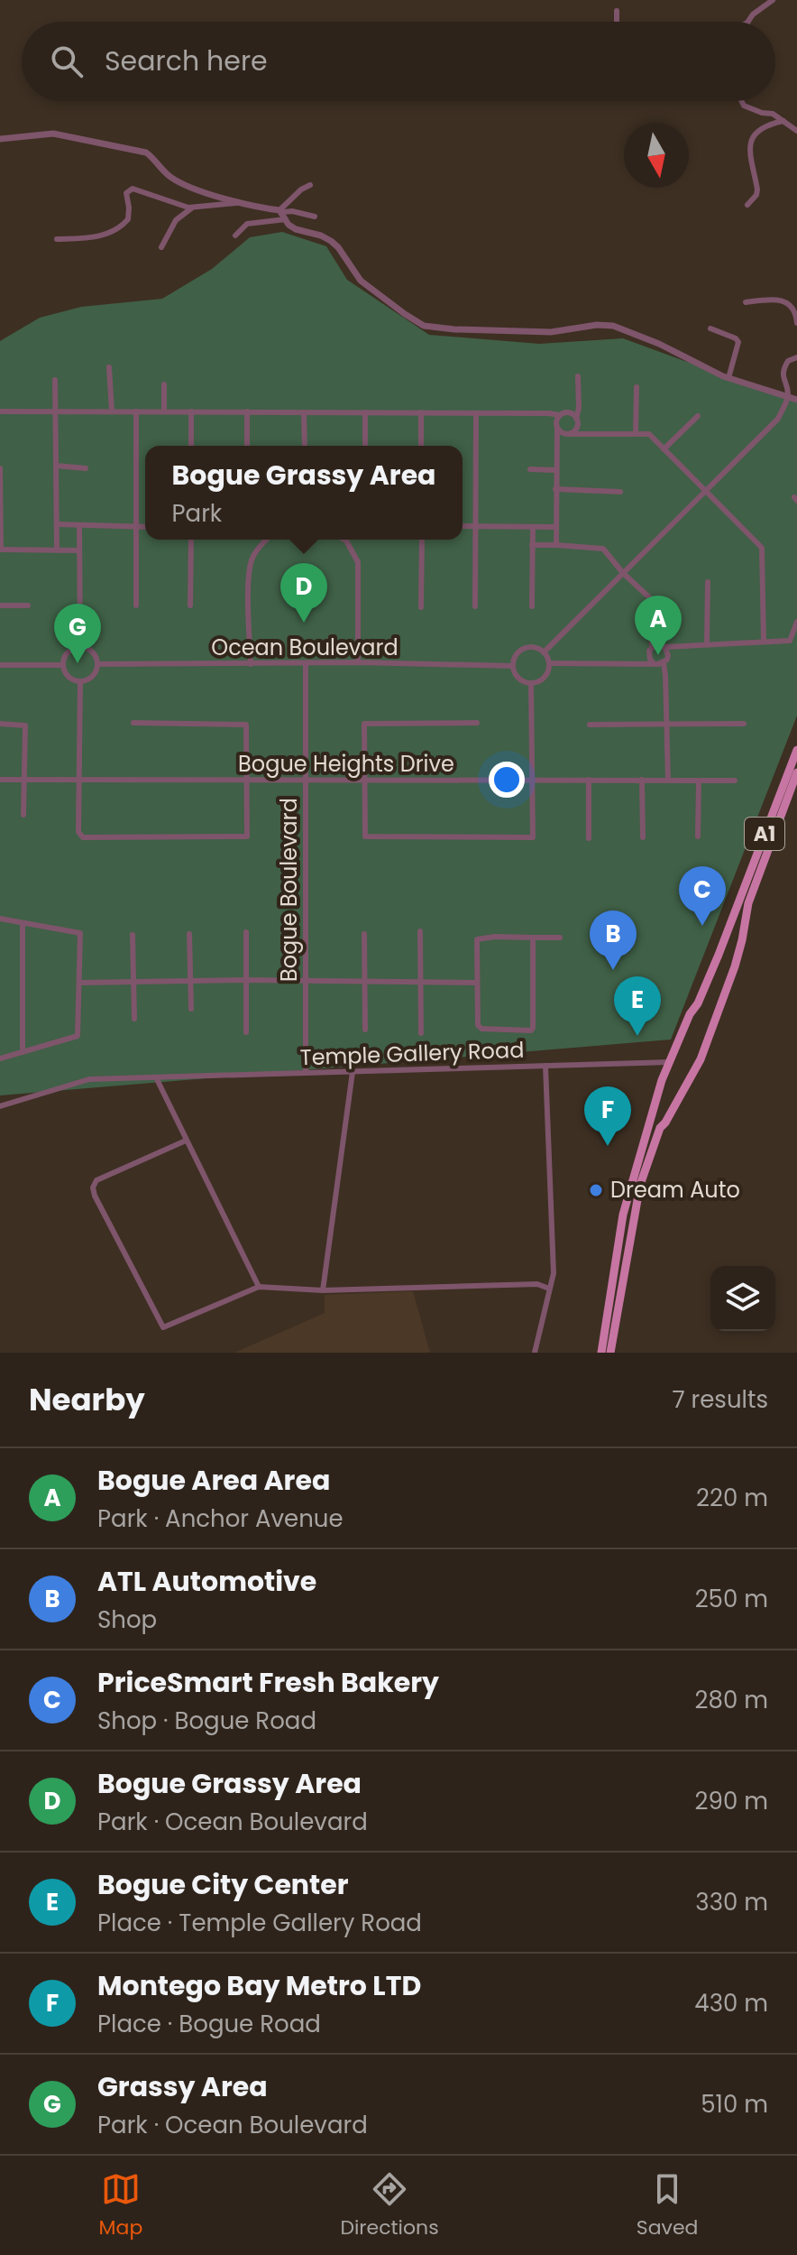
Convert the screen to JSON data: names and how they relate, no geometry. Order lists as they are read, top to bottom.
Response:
{
  "streets": {
    "main road": ["A1"],
    "street": [
      "Ocean Boulevard",
      "Bogue Heights Drive",
      "Bogue Boulevard",
      "Temple Gallery Road"
    ]
  },
  "crossings": [
    ["Ocean Boulevard", "Bogue Boulevard"],
    ["Bogue Heights Drive", "Bogue Boulevard"],
    ["A1", "Temple Gallery Road"],
    ["Bogue Boulevard", "Temple Gallery Road"]
  ],
  "places": ["Dream Auto"],
  "north": "bottom",
  "page": {
    "search": "Search here",
    "popup": ["Bogue Grassy Area", "Park"],
    "pins": [
      "D",
      "A",
      "G",
      "C",
      "B",
      "E",
      "F"
    ],
    "heading": ["Nearby", "7 results"],
    "list": [
      {
        "mark": "A",
        "name": "Bogue Area Area",
        "note": "Park · Anchor Avenue",
        "value": "220 m"
      },
      {
        "mark": "B",
        "name": "ATL Automotive",
        "note": "Shop",
        "value": "250 m"
      },
      {
        "mark": "C",
        "name": "PriceSmart Fresh Bakery",
        "note": "Shop · Bogue Road",
        "value": "280 m"
      },
      {
        "mark": "D",
        "name": "Bogue Grassy Area",
        "note": "Park · Ocean Boulevard",
        "value": "290 m"
      },
      {
        "mark": "E",
        "name": "Bogue City Center",
        "note": "Place · Temple Gallery Road",
        "value": "330 m"
      },
      {
        "mark": "F",
        "name": "Montego Bay Metro LTD",
        "note": "Place · Bogue Road",
        "value": "430 m"
      },
      {
        "mark": "G",
        "name": "Grassy Area",
        "note": "Park · Ocean Boulevard",
        "value": "510 m"
      }
    ],
    "nav": ["Map", "Directions", "Saved"]
  }
}
